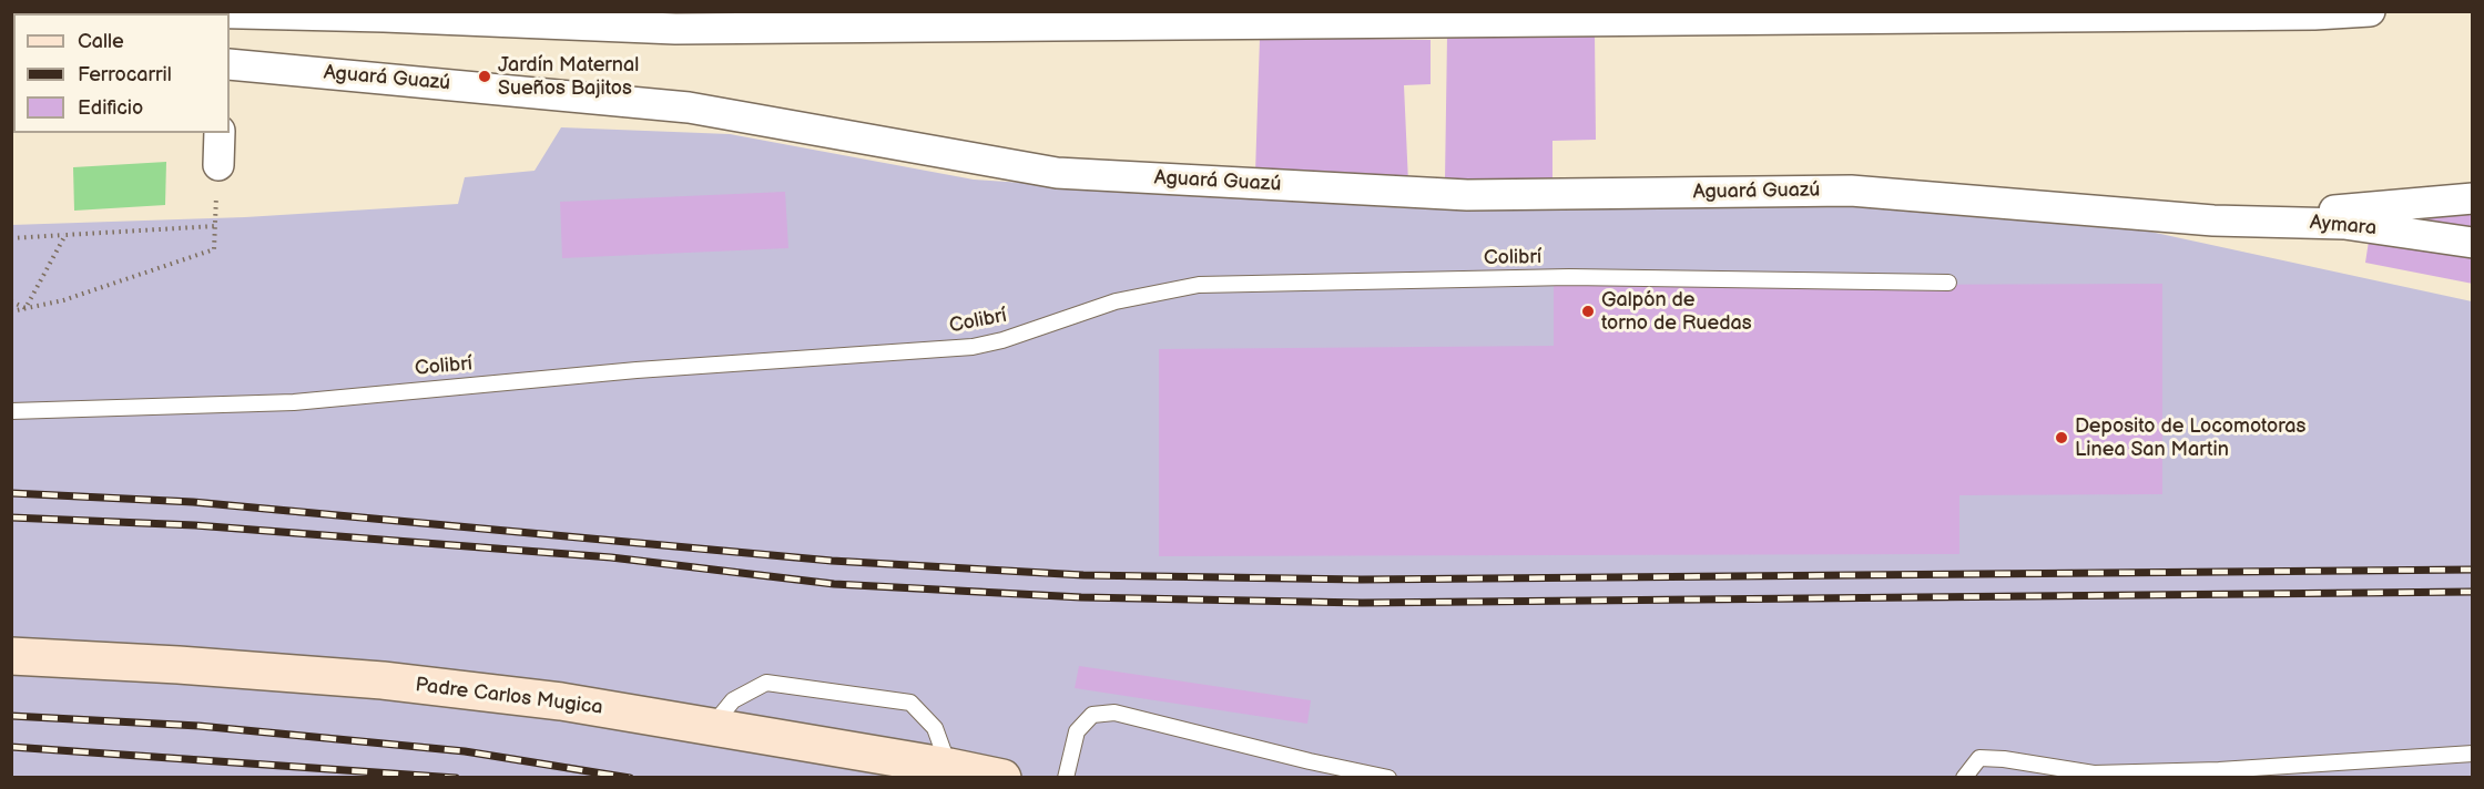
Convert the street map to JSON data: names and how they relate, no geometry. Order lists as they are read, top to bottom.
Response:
{
  "streets": {
    "street": ["Aguará Guazú", "Aymara", "Padre Carlos Mugica"],
    "lane": ["Colibrí"]
  },
  "crossings": [
    ["Aguará Guazú", "Aymara"]
  ],
  "places": ["Jardín Maternal Sueños Bajitos", "Galpón de torno de Ruedas", "Deposito de Locomotoras Linea San Martin"],
  "legend": ["Calle", "Ferrocarril", "Edificio"]
}
